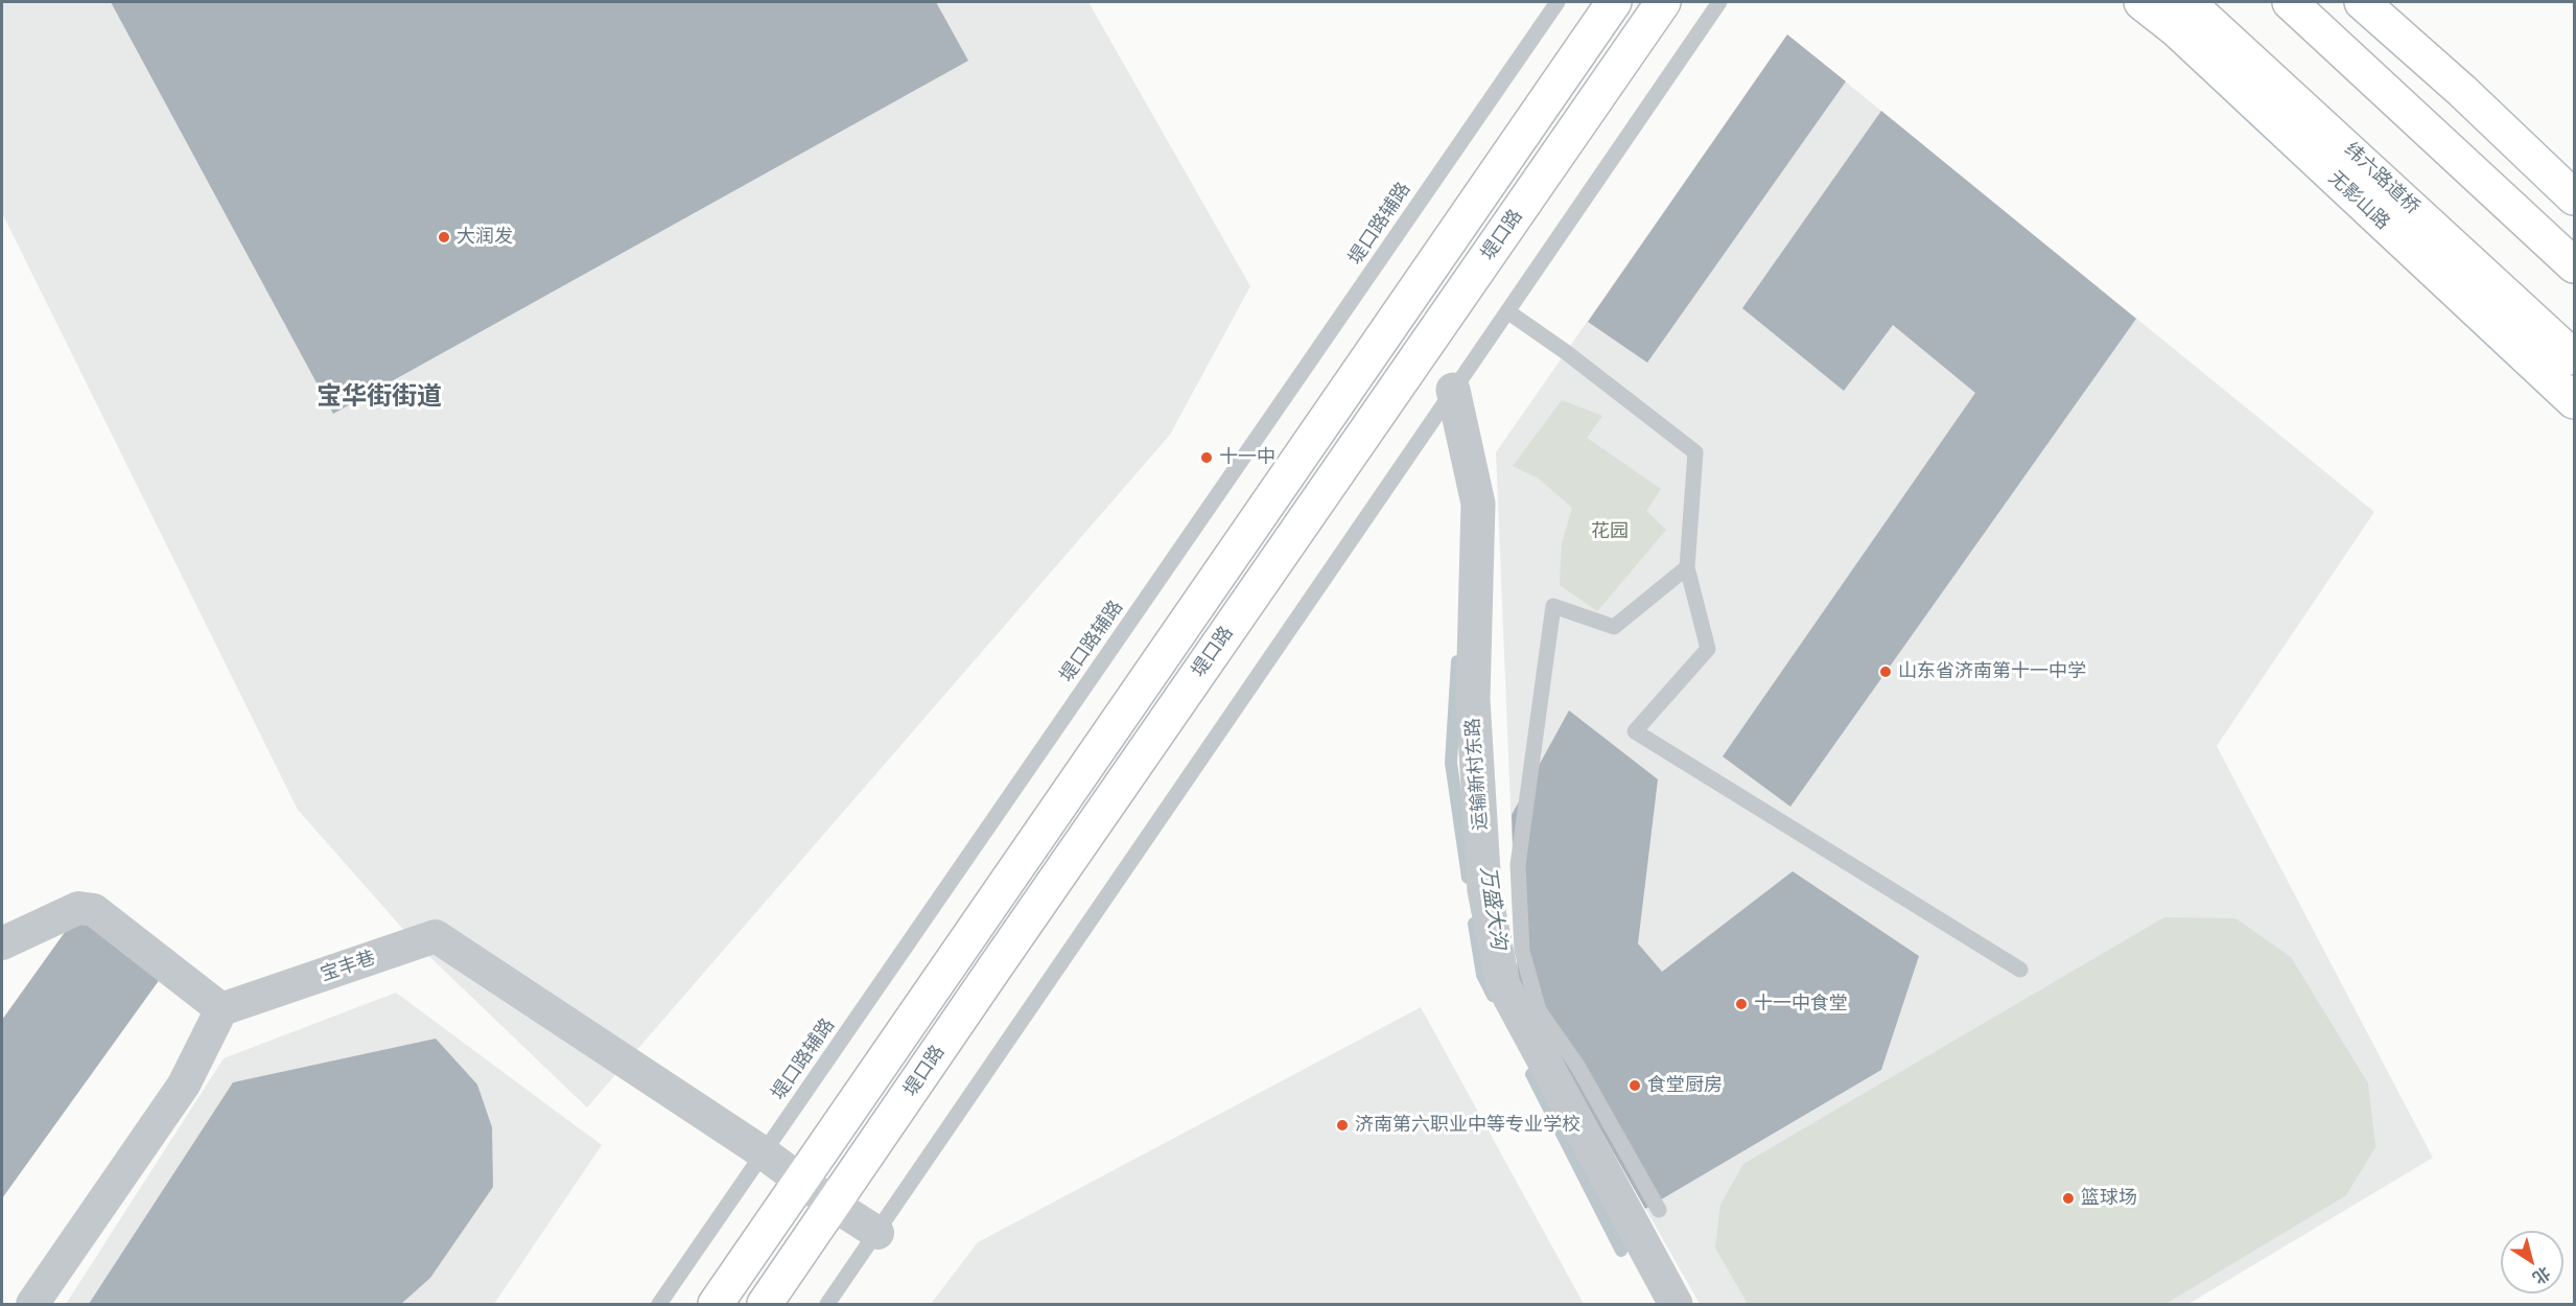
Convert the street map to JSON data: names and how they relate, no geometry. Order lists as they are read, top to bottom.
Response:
{
  "streets": {
    "main road": ["纬六路道桥", "无影山路", "堤口路"],
    "street": ["运输新村东路", "宝丰巷"],
    "lane": ["堤口路辅路"]
  },
  "crossings": [
    ["堤口路辅路", "宝丰巷"]
  ],
  "districts": ["宝华街街道"],
  "water": ["万盛大沟"],
  "parks": ["花园"],
  "places": [
    "大润发",
    "十一中",
    "山东省济南第十一中学",
    "十一中食堂",
    "食堂厨房",
    "济南第六职业中等专业学校",
    "篮球场"
  ],
  "north": "bottom right"
}
